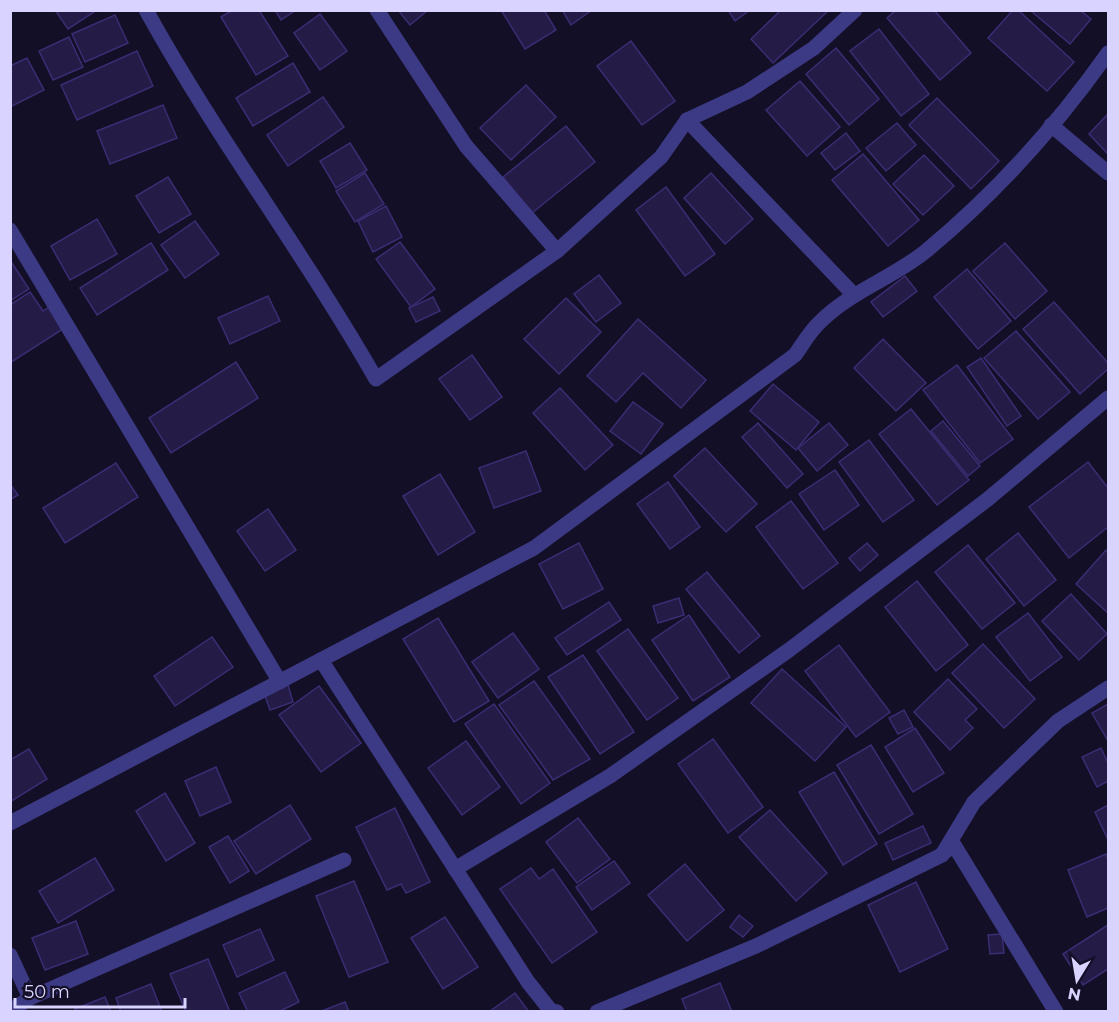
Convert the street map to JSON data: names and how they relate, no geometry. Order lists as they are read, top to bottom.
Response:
{
  "scale_bar": "50 m",
  "north": "bottom"
}
